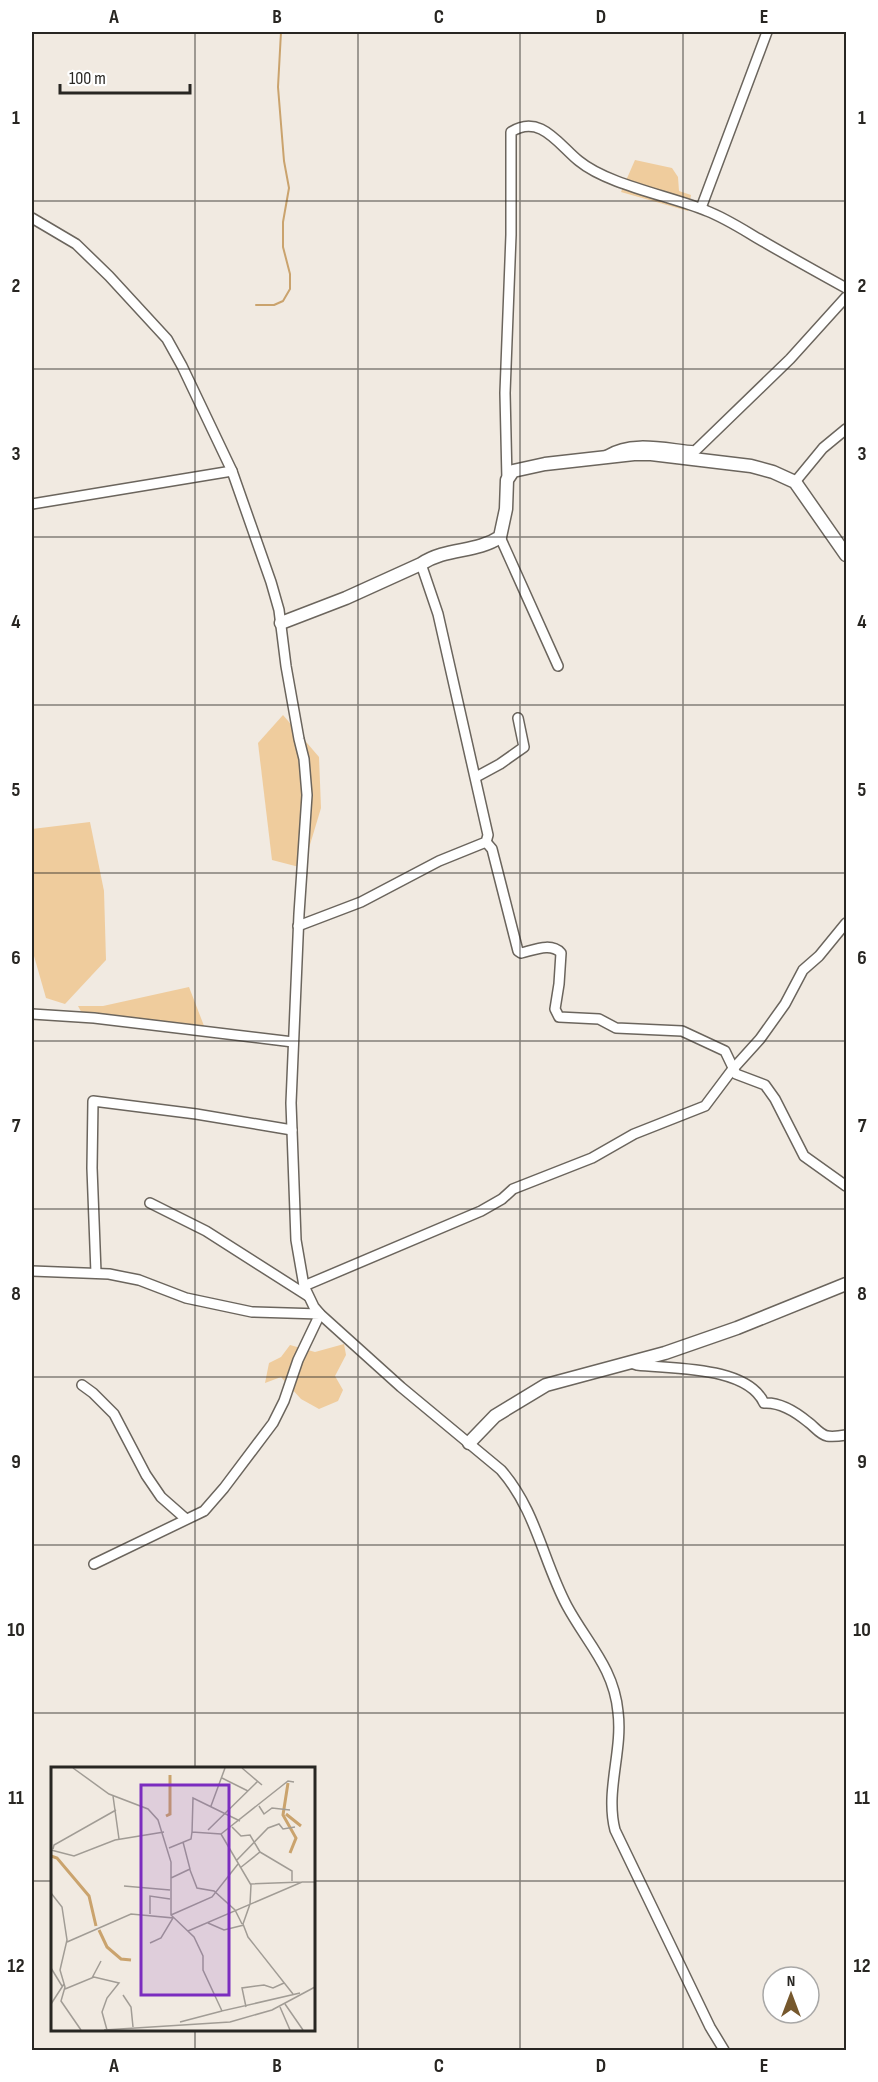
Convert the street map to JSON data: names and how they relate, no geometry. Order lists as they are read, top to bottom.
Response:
{
  "scale_bar": "100 m",
  "north": "top",
  "grid": {
    "columns": [
      "A",
      "B",
      "C",
      "D",
      "E"
    ],
    "rows": [
      "1",
      "2",
      "3",
      "4",
      "5",
      "6",
      "7",
      "8",
      "9",
      "10",
      "11",
      "12"
    ]
  }
}
